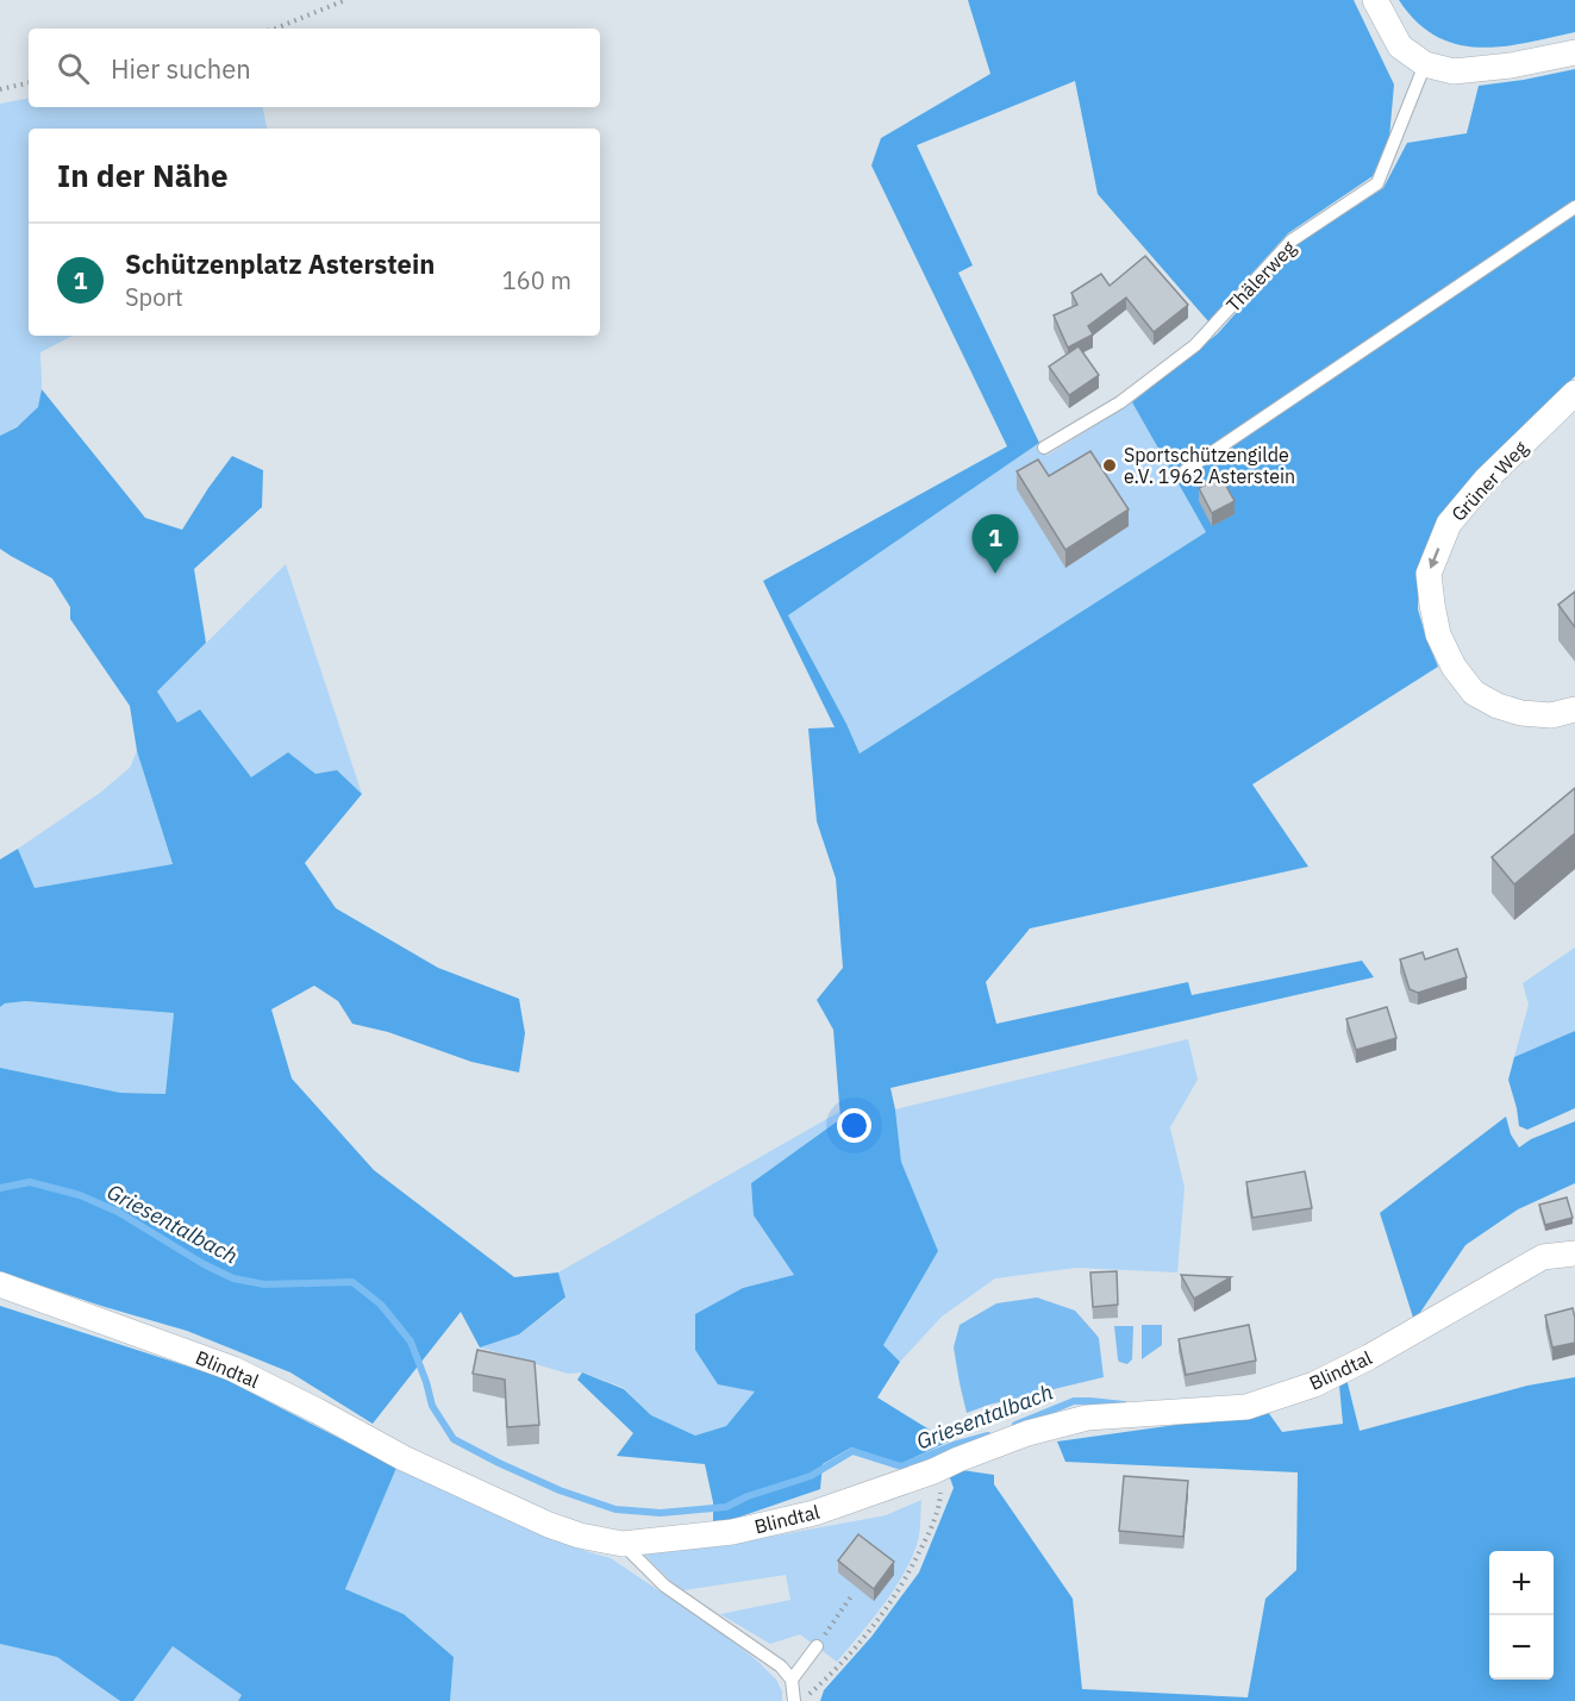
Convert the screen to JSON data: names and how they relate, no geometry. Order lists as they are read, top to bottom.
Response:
{
  "streets": {
    "street": ["Grüner Weg", "Blindtal"],
    "lane": ["Thälerweg"]
  },
  "water": ["Griesentalbach"],
  "places": ["Sportschützengilde e.V. 1962 Asterstein"],
  "page": {
    "search": "Hier suchen",
    "heading": "In der Nähe",
    "list": [
      {
        "mark": "1",
        "name": "Schützenplatz Asterstein",
        "note": "Sport",
        "value": "160 m"
      }
    ],
    "pins": "1",
    "map_buttons": ["+", "−"]
  }
}
